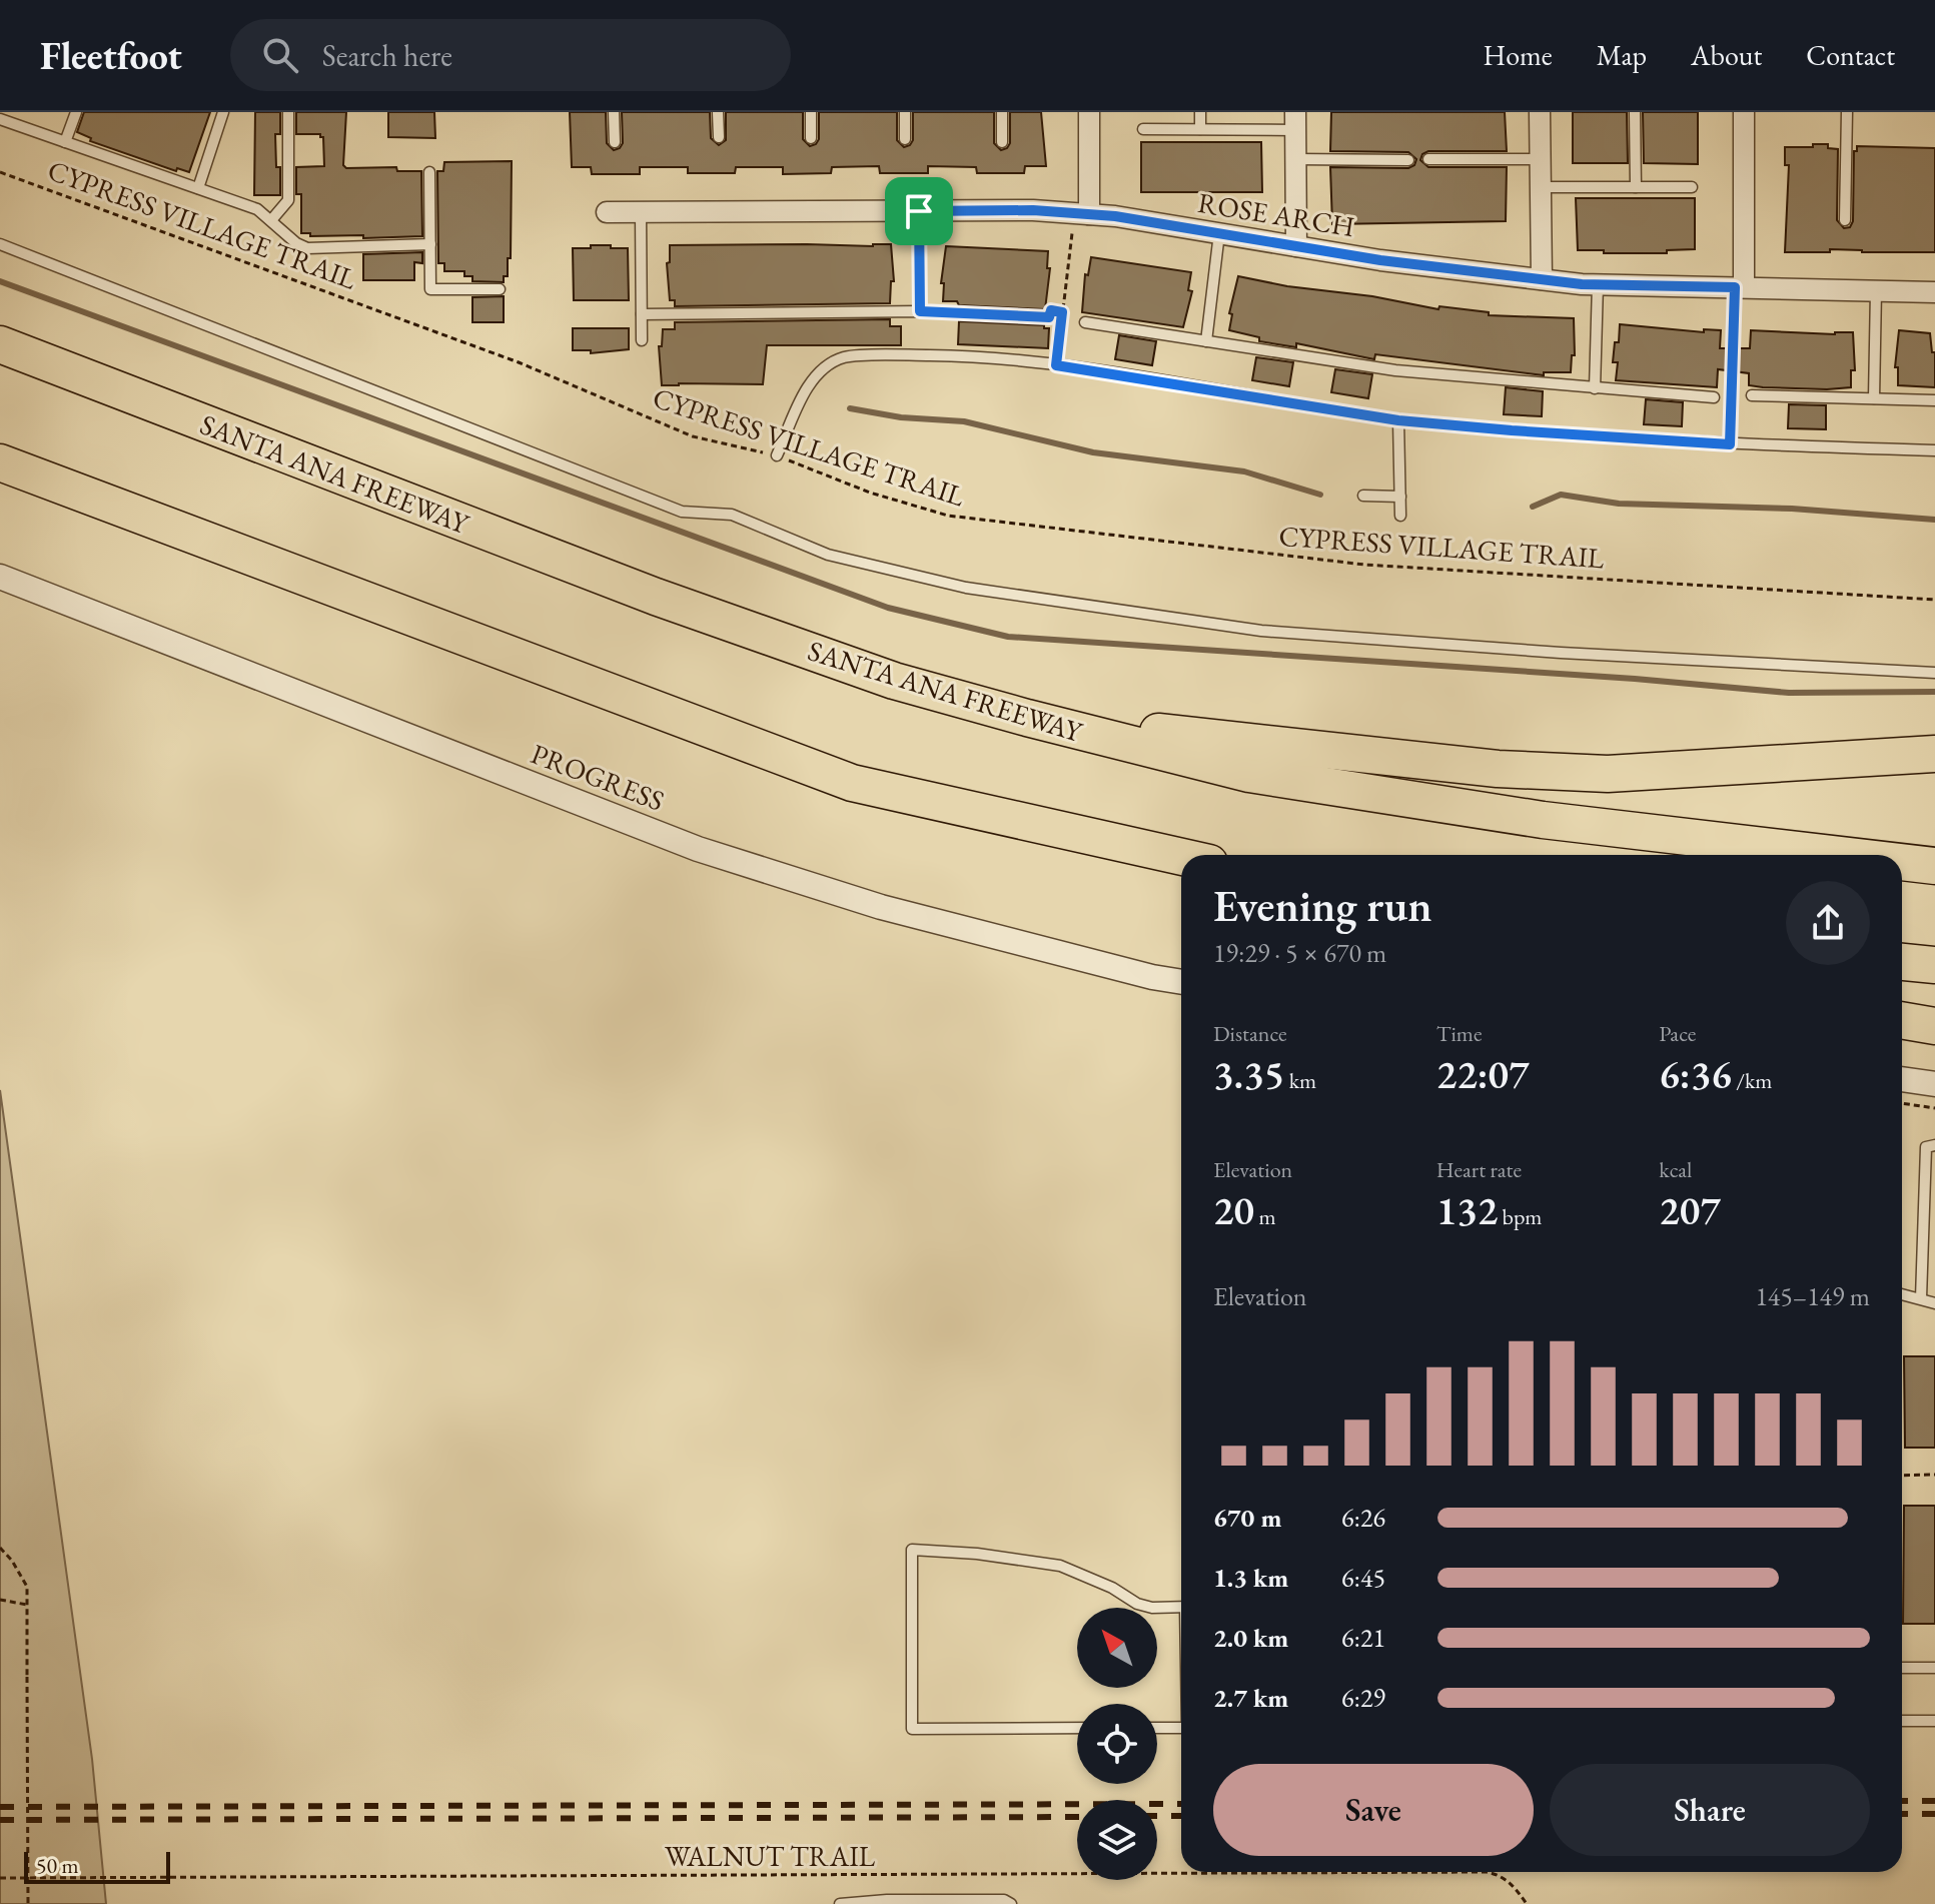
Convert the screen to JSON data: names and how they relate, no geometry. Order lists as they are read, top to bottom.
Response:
{
  "streets": {
    "highway": ["SANTA ANA FREEWAY"],
    "street": ["ROSE ARCH", "PROGRESS"],
    "path": ["CYPRESS VILLAGE TRAIL", "WALNUT TRAIL"]
  },
  "scale_bar": "50 m",
  "north": "top left",
  "page": {
    "header": "Fleetfoot",
    "search": "Search here",
    "nav": [
      "Home",
      "Map",
      "About",
      "Contact"
    ],
    "heading": ["Evening run", "19:29 · 5 × 670 m"],
    "stats": [
      ["Distance", "3.35 km"],
      ["Time", "22:07"],
      ["Pace", "6:36 /km"],
      ["Elevation", "20 m"],
      ["Heart rate", "132 bpm"],
      ["kcal", "207"]
    ],
    "chart": ["Elevation", "145–149 m"],
    "list": [
      {
        "name": "670 m",
        "note": "6:26"
      },
      {
        "name": "1.3 km",
        "note": "6:45"
      },
      {
        "name": "2.0 km",
        "note": "6:21"
      },
      {
        "name": "2.7 km",
        "note": "6:29"
      }
    ],
    "buttons": ["Save", "Share"],
    "scale": "50 m"
  }
}
